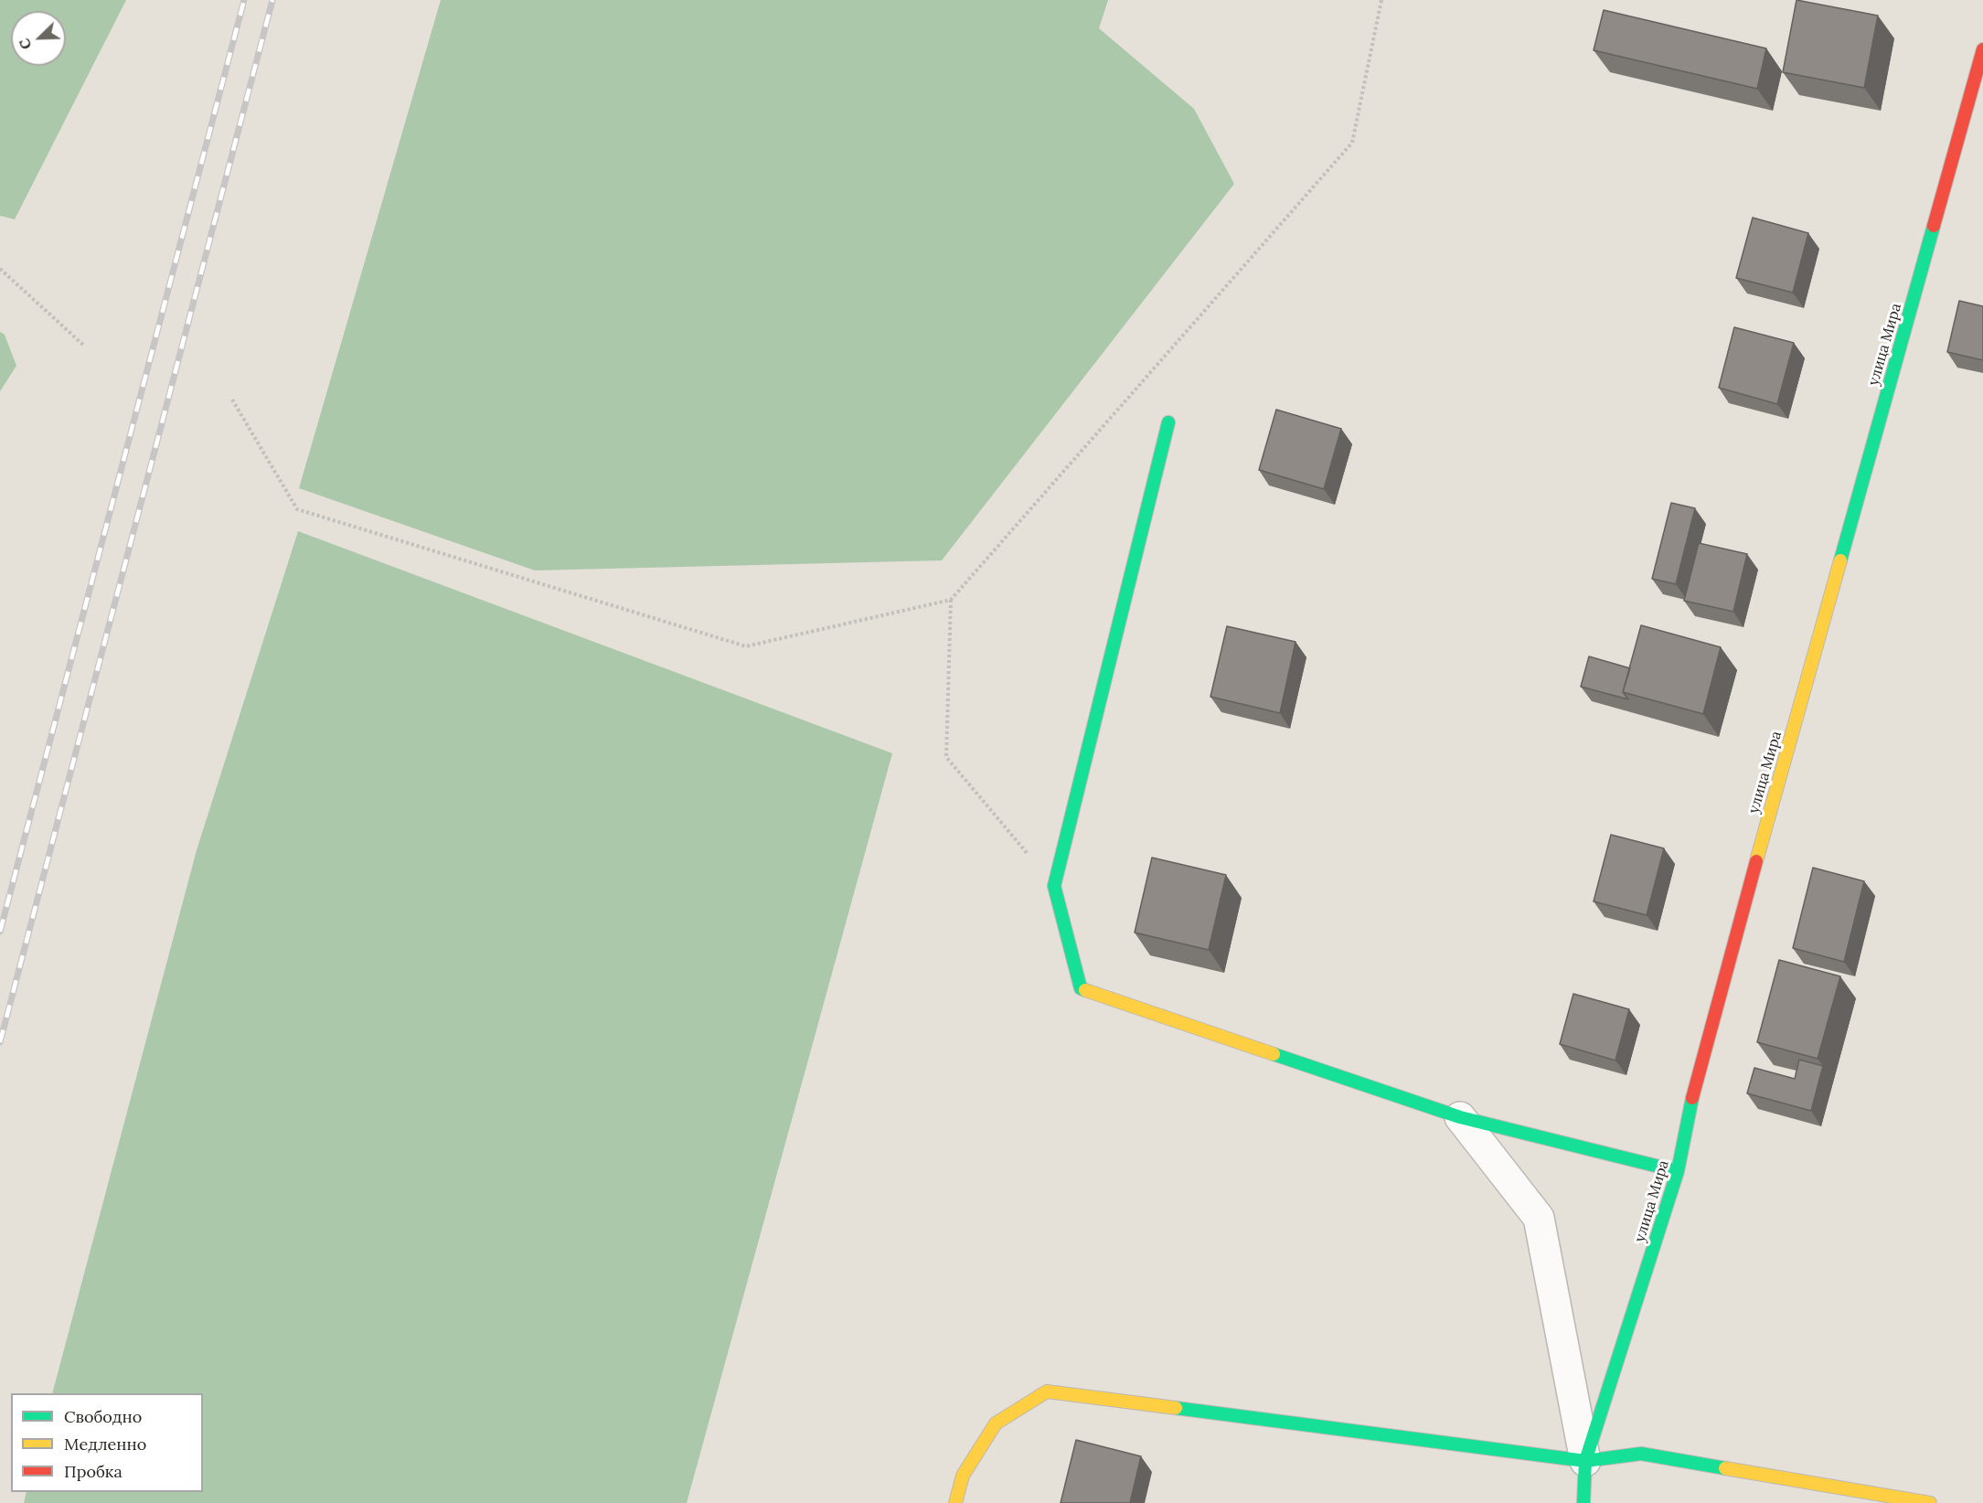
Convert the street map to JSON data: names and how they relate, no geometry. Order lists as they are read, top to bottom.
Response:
{
  "streets": {
    "street": ["улица Мира"]
  },
  "legend": ["Свободно", "Медленно", "Пробка"],
  "north": "bottom left"
}
